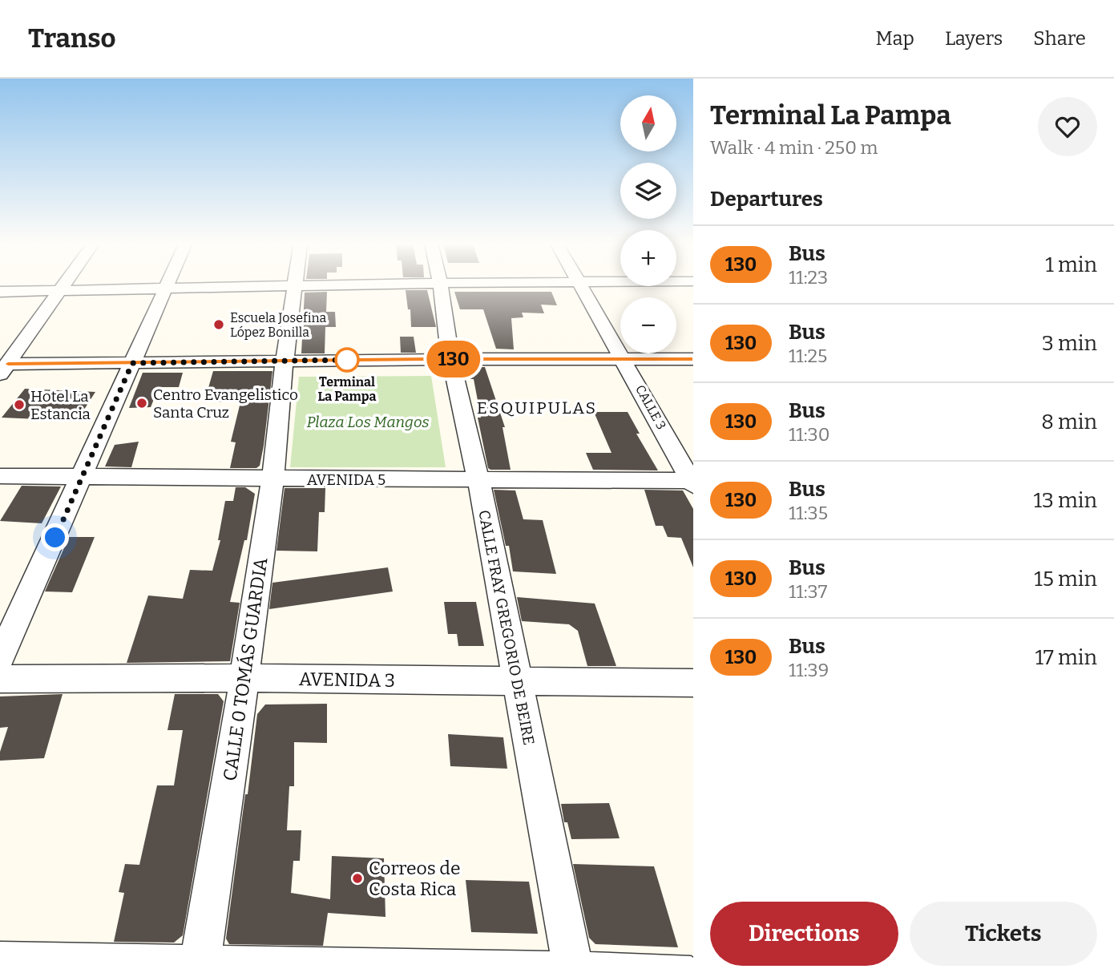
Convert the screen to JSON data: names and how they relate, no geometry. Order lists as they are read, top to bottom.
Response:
{
  "streets": {
    "street": [
      "CALLE 3",
      "AVENIDA 5",
      "CALLE FRAY GREGORIO DE BEIRE",
      "CALLE 0 TOMÁS GUARDIA",
      "AVENIDA 3"
    ]
  },
  "crossings": [
    ["CALLE 3", "AVENIDA 5"],
    ["AVENIDA 5", "CALLE FRAY GREGORIO DE BEIRE"],
    ["AVENIDA 5", "CALLE 0 TOMÁS GUARDIA"],
    ["CALLE FRAY GREGORIO DE BEIRE", "AVENIDA 3"],
    ["CALLE 0 TOMÁS GUARDIA", "AVENIDA 3"]
  ],
  "districts": ["ESQUIPULAS"],
  "parks": ["Plaza Los Mangos"],
  "places": [
    "Escuela Josefina López Bonilla",
    "Terminal La Pampa",
    "Centro Evangelistico Santa Cruz",
    "Hotel La Estancia",
    "Correos de Costa Rica"
  ],
  "lines": ["bus line 130"],
  "north": "top",
  "page": {
    "header": "Transo",
    "nav": ["Map", "Layers", "Share"],
    "on_map": "130",
    "heading": [
      ["Terminal La Pampa", "Walk · 4 min · 250 m"],
      "Departures"
    ],
    "map_buttons": ["+", "−"],
    "list": [
      {
        "mark": "130",
        "name": "Bus",
        "note": "11:23",
        "value": "1 min"
      },
      {
        "mark": "130",
        "name": "Bus",
        "note": "11:25",
        "value": "3 min"
      },
      {
        "mark": "130",
        "name": "Bus",
        "note": "11:30",
        "value": "8 min"
      },
      {
        "mark": "130",
        "name": "Bus",
        "note": "11:35",
        "value": "13 min"
      },
      {
        "mark": "130",
        "name": "Bus",
        "note": "11:37",
        "value": "15 min"
      },
      {
        "mark": "130",
        "name": "Bus",
        "note": "11:39",
        "value": "17 min"
      }
    ],
    "buttons": ["Directions", "Tickets"]
  }
}
